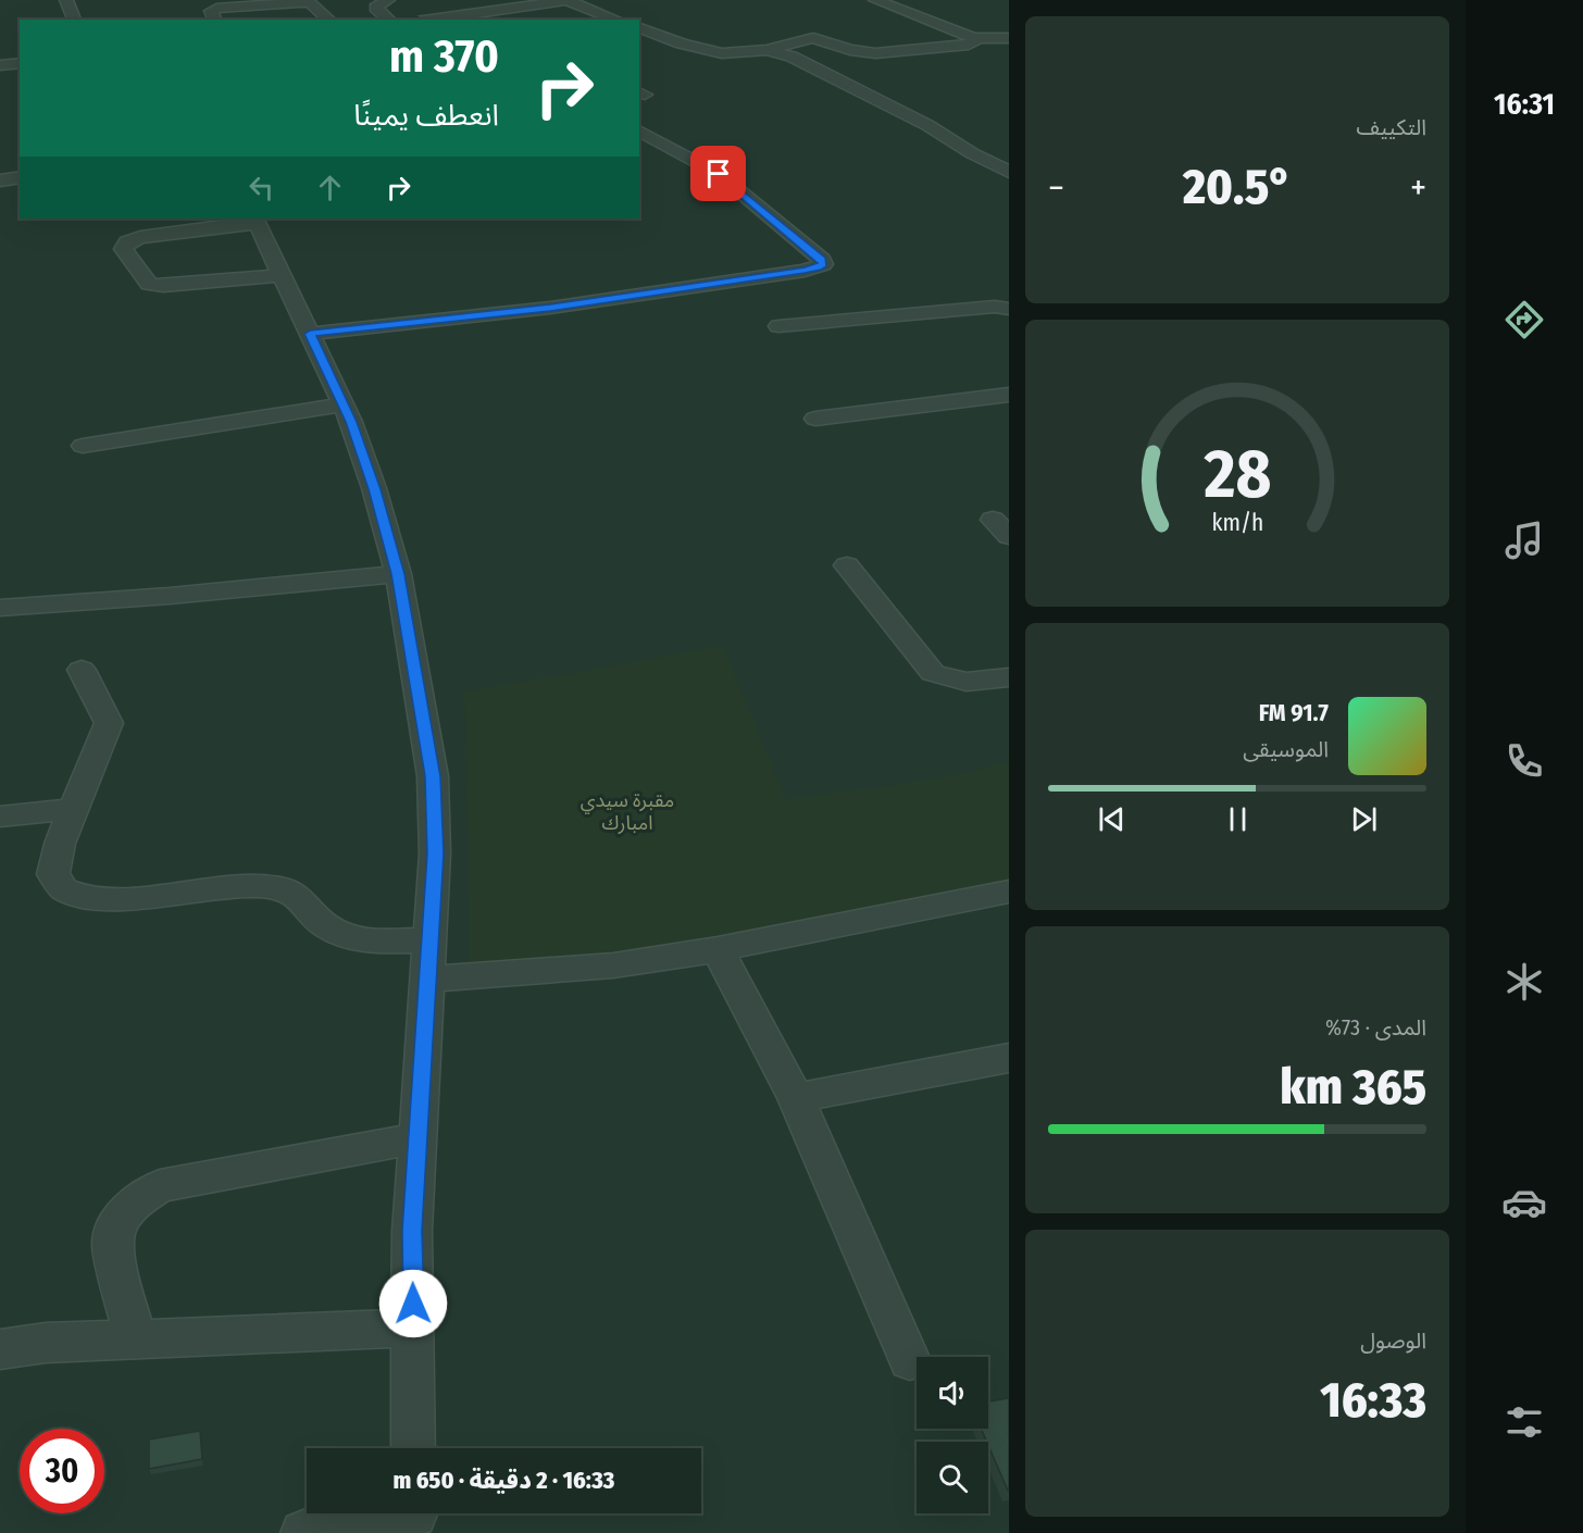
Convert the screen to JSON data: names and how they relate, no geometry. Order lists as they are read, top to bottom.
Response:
{
  "parks": ["مقبرة سيدي امبارك"],
  "page": {
    "tabs": "16:31",
    "tile": [
      "التكييف",
      ["المدى · 73%", "365 km"],
      ["الوصول", "16:33"]
    ],
    "turn": ["370 m", "انعطف يمينًا"],
    "heat": ["−", "20.5°", "+"],
    "song": ["91.7 FM", "الموسيقى"],
    "limit": "30",
    "trip": "16:33 · 2 دقيقة · 650 m",
    "gauge": ["28", "km/h"]
  }
}
